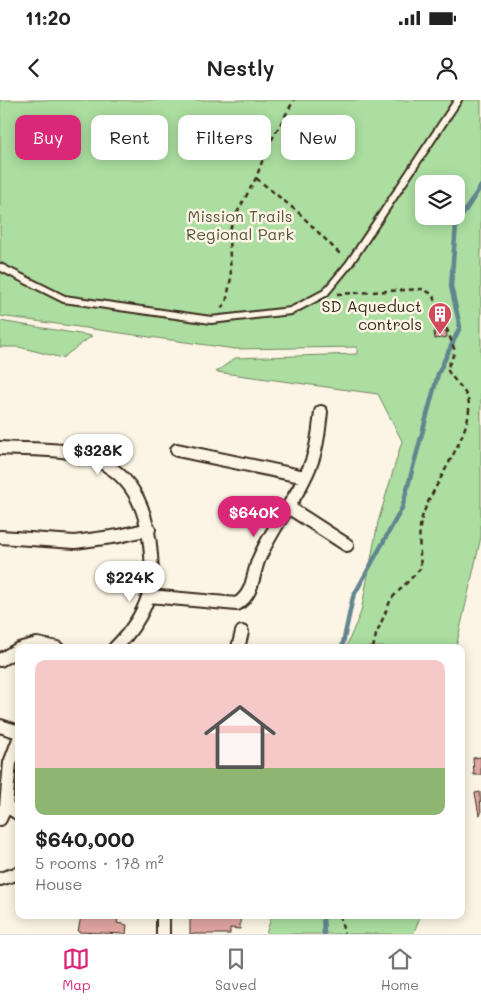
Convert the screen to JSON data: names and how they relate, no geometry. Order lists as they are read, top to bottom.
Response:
{
  "parks": ["Mission Trails Regional Park"],
  "places": {
    "building": ["SD Aqueduct controls"]
  },
  "page": {
    "status": "11:20",
    "header": "Nestly",
    "chip": [
      "Buy",
      "Rent",
      "Filters",
      "New"
    ],
    "price": ["$328K", "$640K", "$224K"],
    "list": [
      {
        "name": "$640,000",
        "note": "5 rooms · 178 m² · House"
      }
    ],
    "tabs": ["Map", "Saved", "Home"]
  }
}
